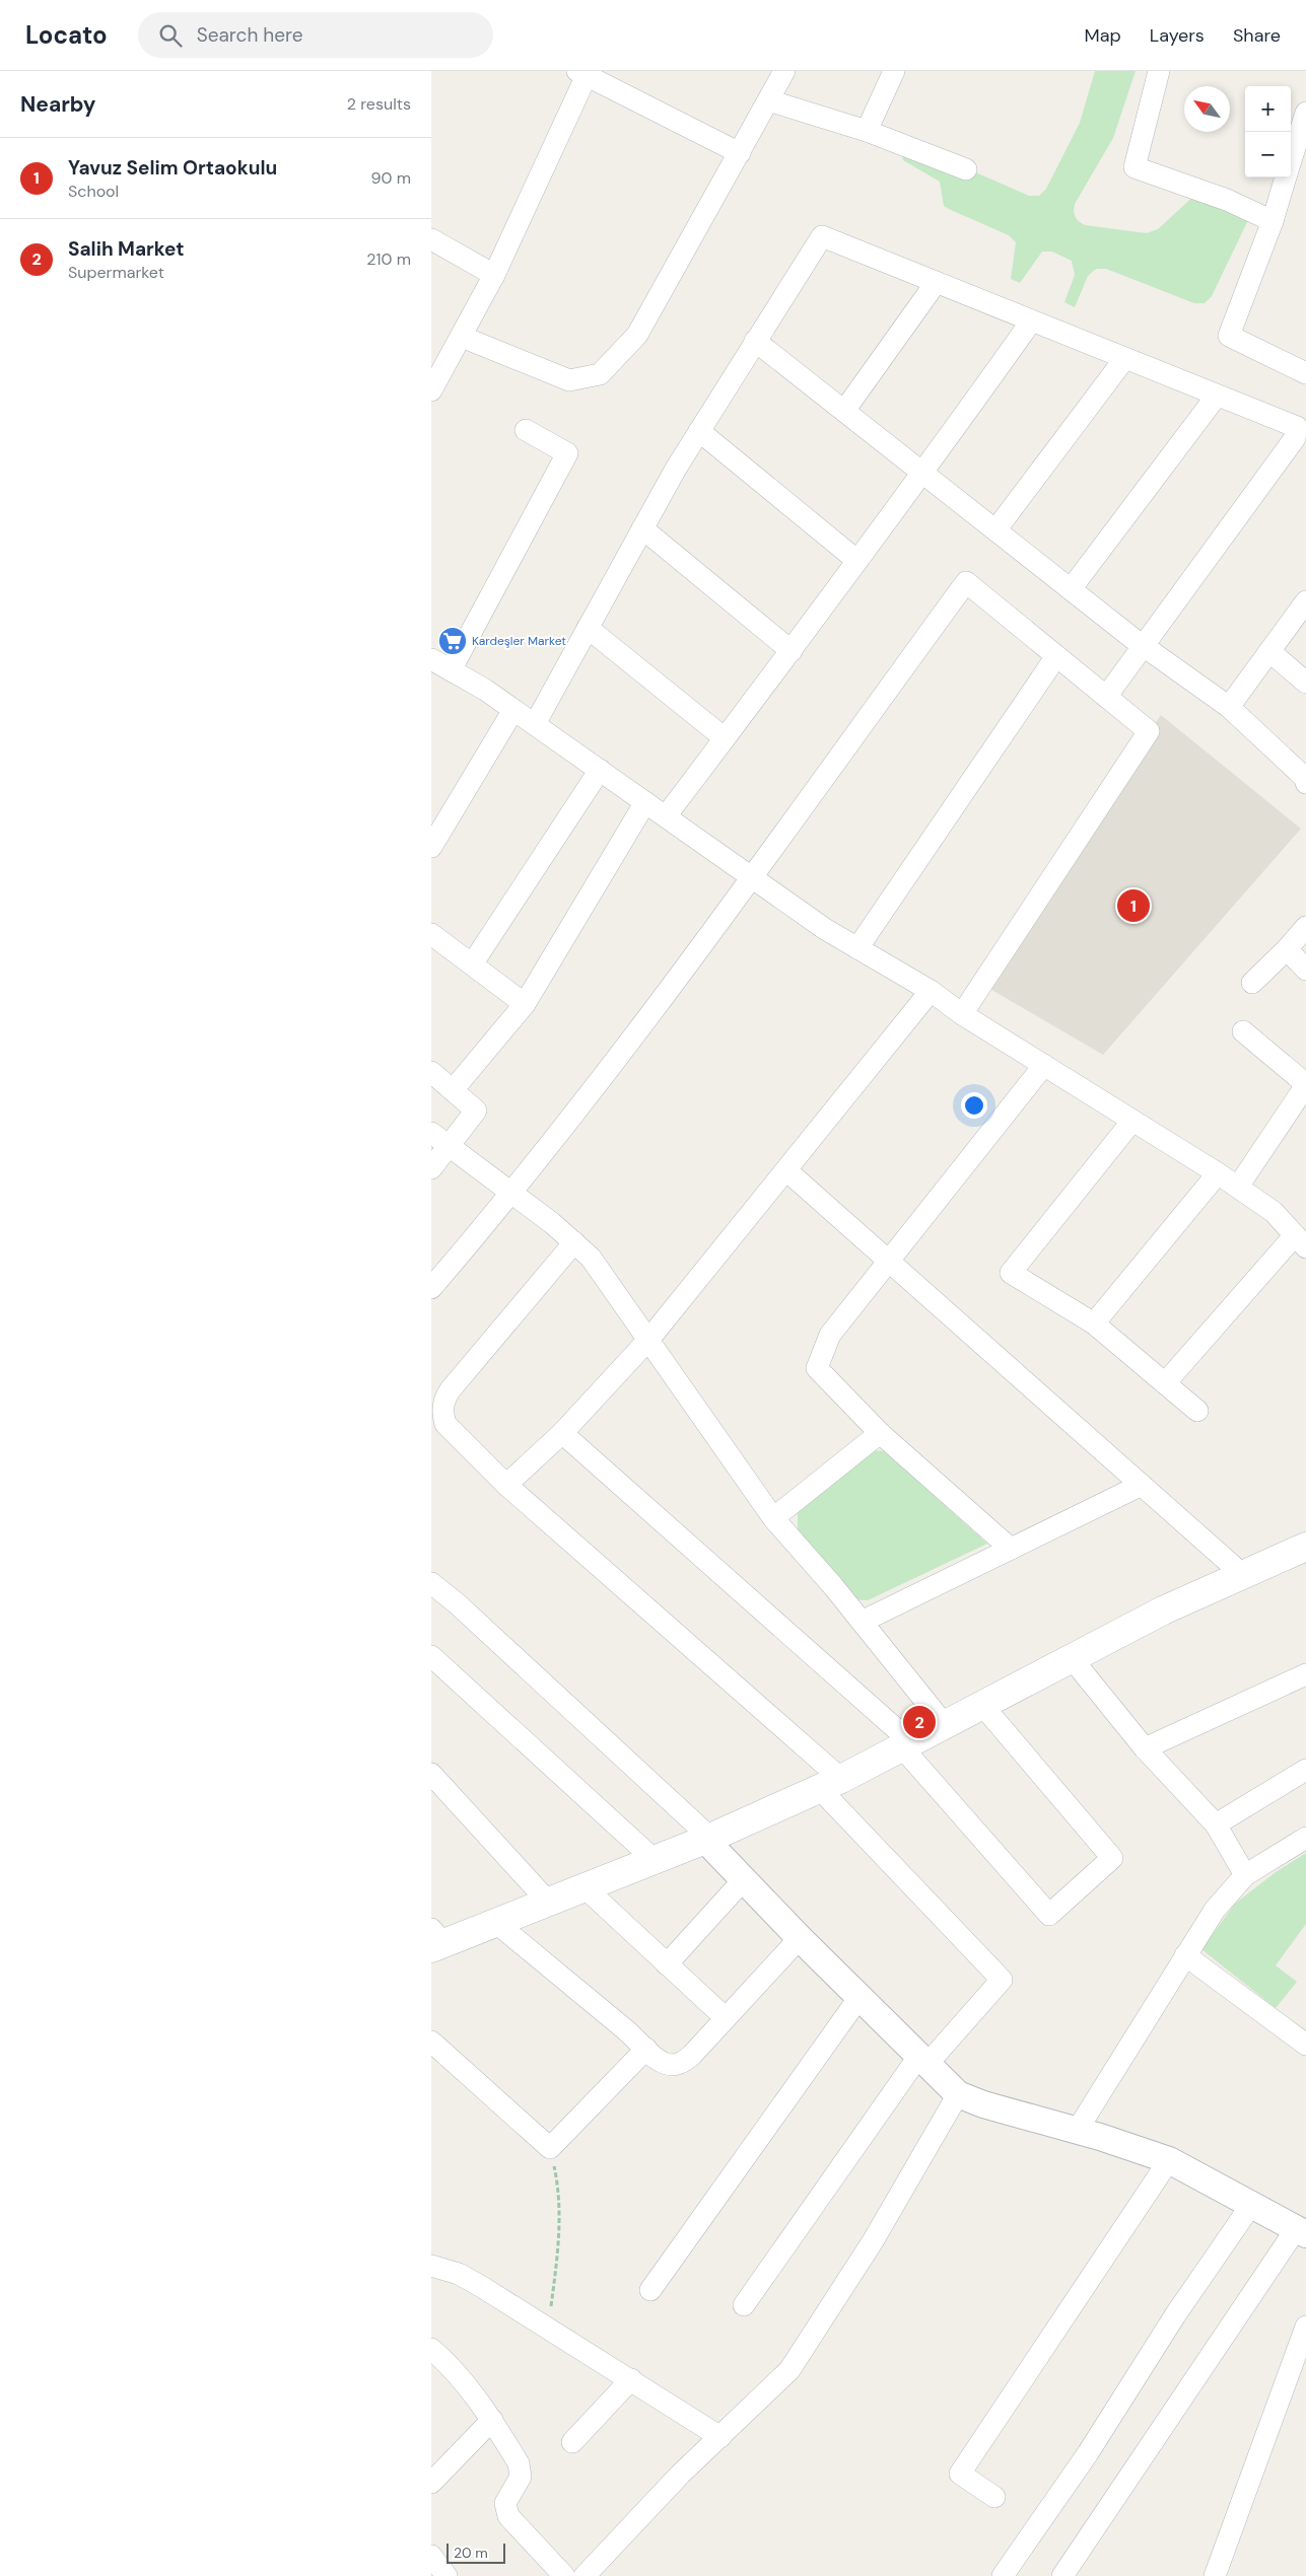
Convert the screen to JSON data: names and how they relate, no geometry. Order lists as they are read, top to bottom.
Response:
{
  "places": {
    "supermarket": ["Kardeşler Market"]
  },
  "scale_bar": "20 m",
  "north": "top left",
  "page": {
    "header": "Locato",
    "search": "Search here",
    "nav": ["Map", "Layers", "Share"],
    "heading": ["Nearby", "2 results"],
    "map_buttons": ["+", "−"],
    "list": [
      {
        "mark": "1",
        "name": "Yavuz Selim Ortaokulu",
        "note": "School",
        "value": "90 m"
      },
      {
        "mark": "2",
        "name": "Salih Market",
        "note": "Supermarket",
        "value": "210 m"
      }
    ],
    "pins": ["1", "2"],
    "scale": "20 m"
  }
}
